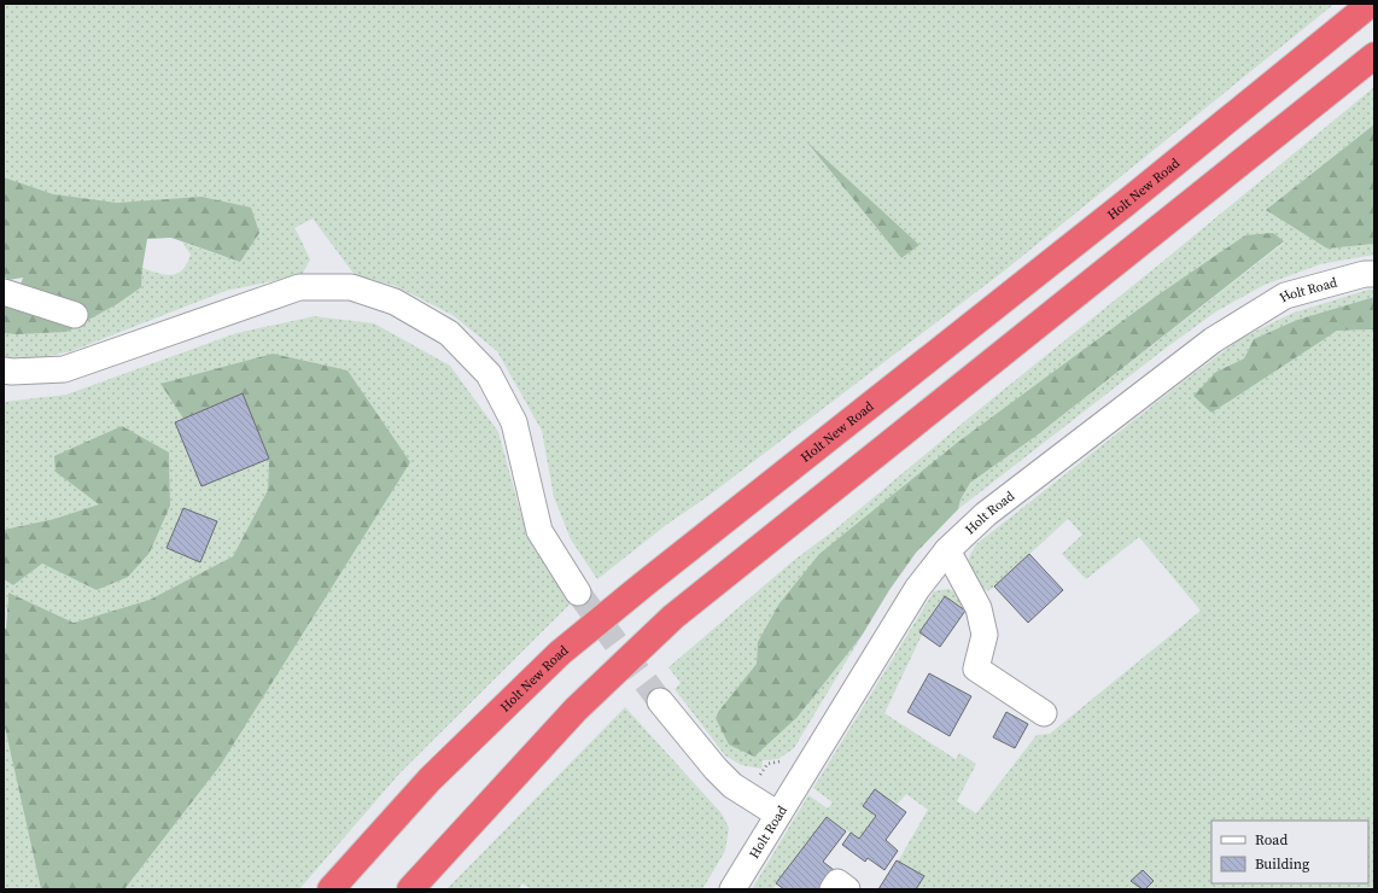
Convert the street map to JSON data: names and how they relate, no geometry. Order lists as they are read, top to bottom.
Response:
{
  "streets": {
    "highway": ["Holt New Road"],
    "street": ["Holt Road"]
  },
  "legend": ["Road", "Building"]
}
